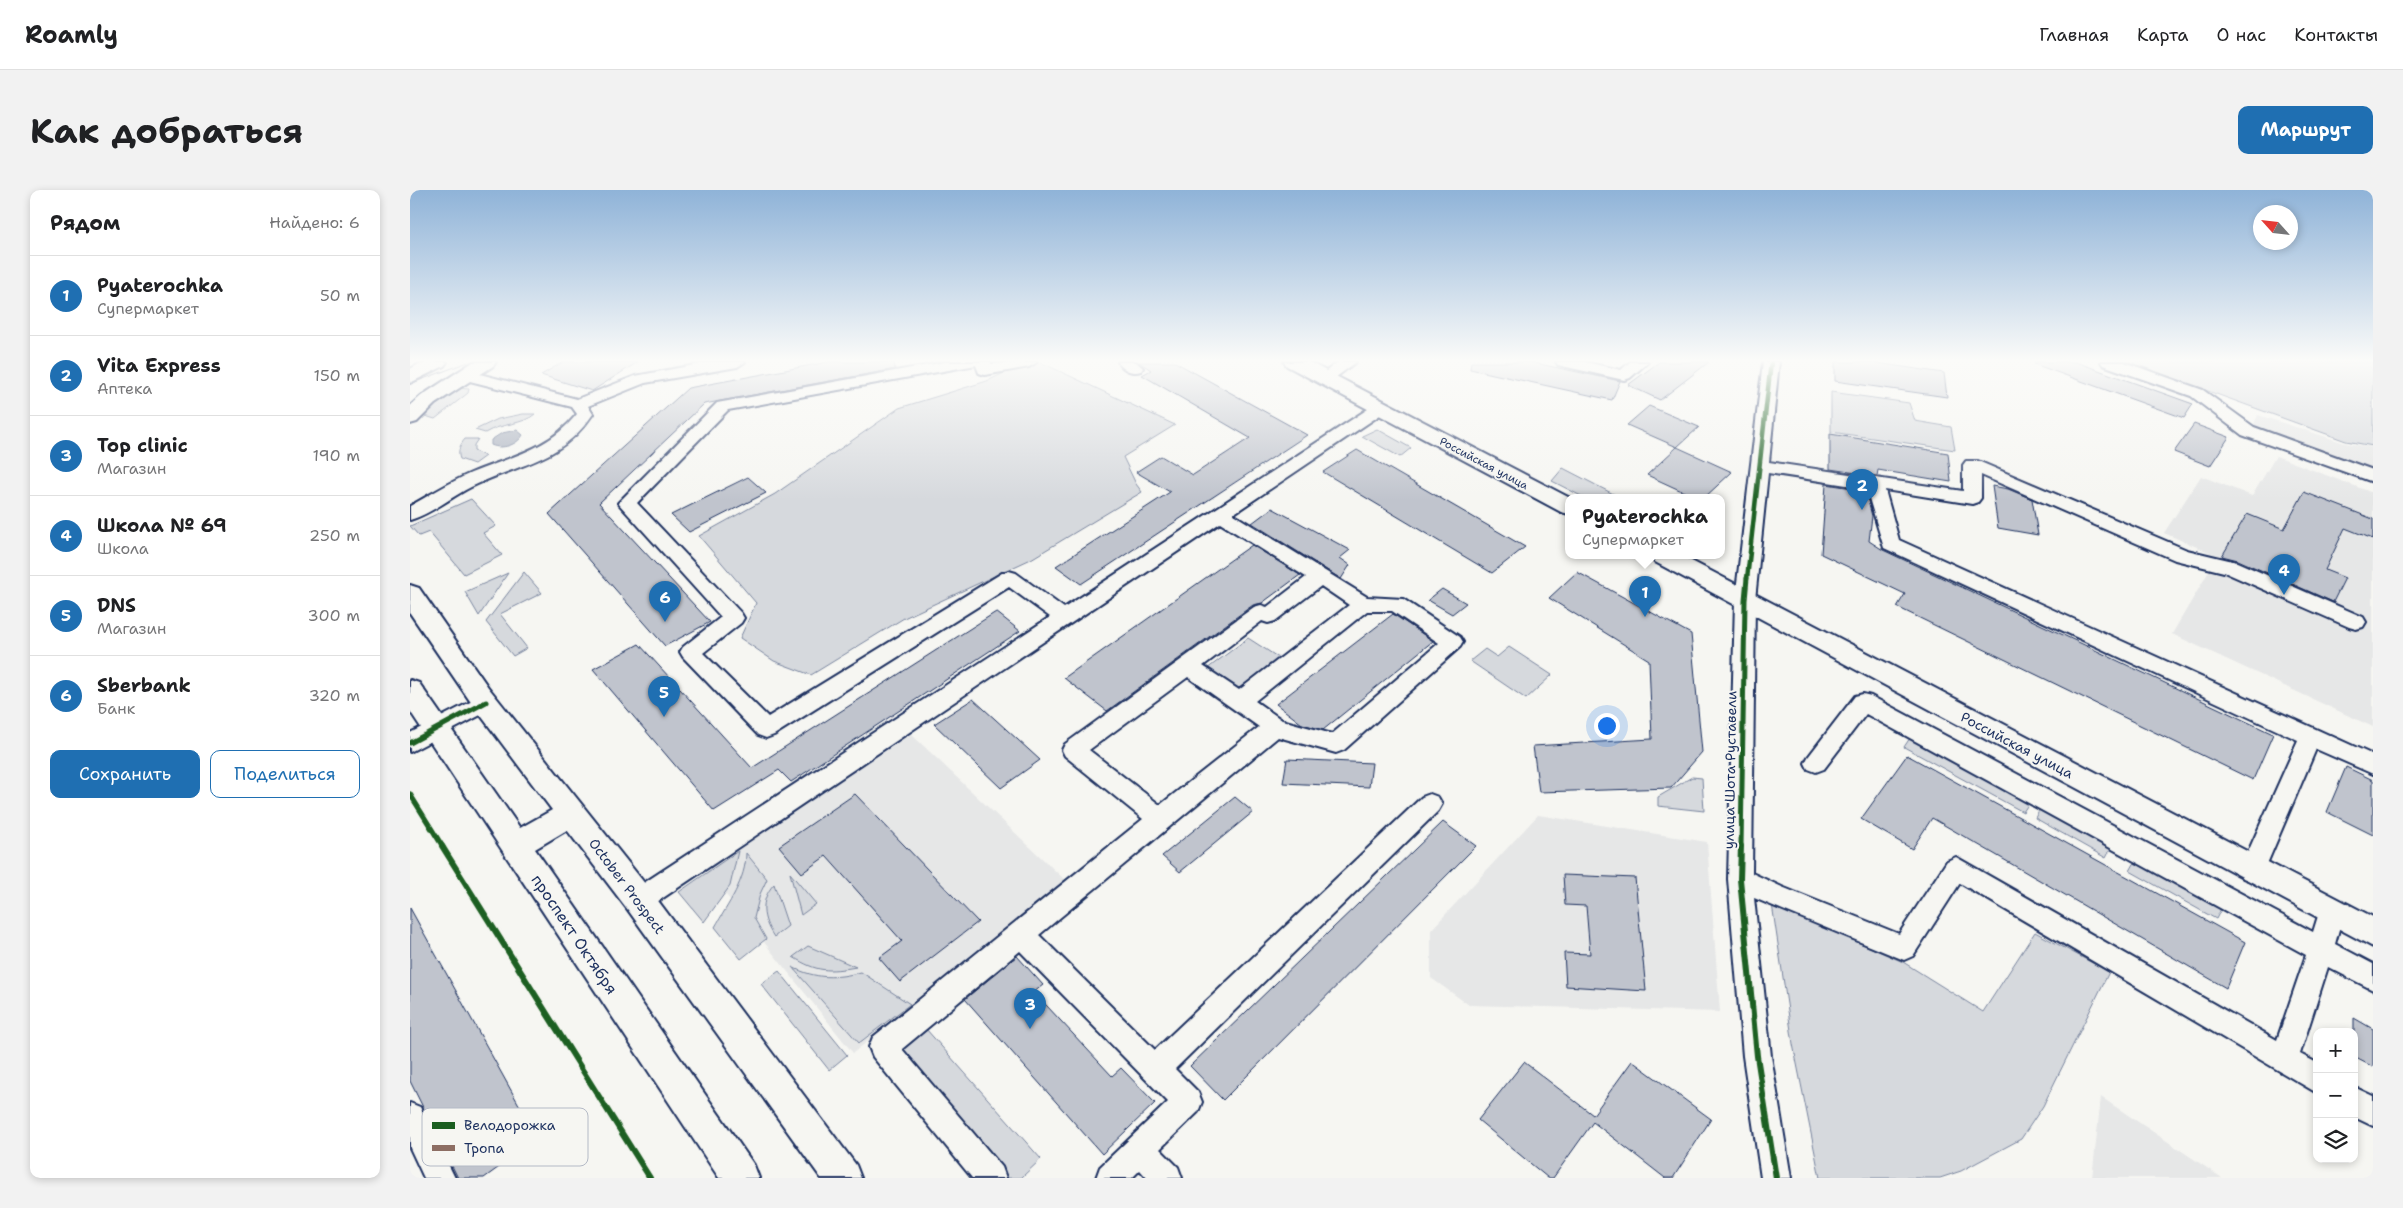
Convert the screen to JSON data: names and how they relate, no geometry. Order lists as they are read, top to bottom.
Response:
{
  "streets": {
    "main road": ["Российская улица", "October Prospect", "проспект Октября"],
    "street": ["улица Шота Руставели"]
  },
  "crossings": [
    ["Российская улица", "улица Шота Руставели"]
  ],
  "legend": ["Велодорожка", "Тропа"],
  "north": "top left",
  "page": {
    "header": "Roamly",
    "nav": [
      "Главная",
      "Карта",
      "О нас",
      "Контакты"
    ],
    "buttons": [
      "Маршрут",
      ["Сохранить", "Поделиться"]
    ],
    "title": "Как добраться",
    "heading": ["Рядом", "Найдено: 6"],
    "list": [
      {
        "mark": "1",
        "name": "Pyaterochka",
        "note": "Супермаркет",
        "value": "50 m"
      },
      {
        "mark": "2",
        "name": "Vita Express",
        "note": "Аптека",
        "value": "150 m"
      },
      {
        "mark": "3",
        "name": "Top clinic",
        "note": "Магазин",
        "value": "190 m"
      },
      {
        "mark": "4",
        "name": "Школа № 69",
        "note": "Школа",
        "value": "250 m"
      },
      {
        "mark": "5",
        "name": "DNS",
        "note": "Магазин",
        "value": "300 m"
      },
      {
        "mark": "6",
        "name": "Sberbank",
        "note": "Банк",
        "value": "320 m"
      }
    ],
    "pins": [
      "2",
      "4",
      "1",
      "6",
      "5",
      "3"
    ],
    "popup": ["Pyaterochka", "Супермаркет"],
    "map_buttons": ["+", "−"]
  }
}
